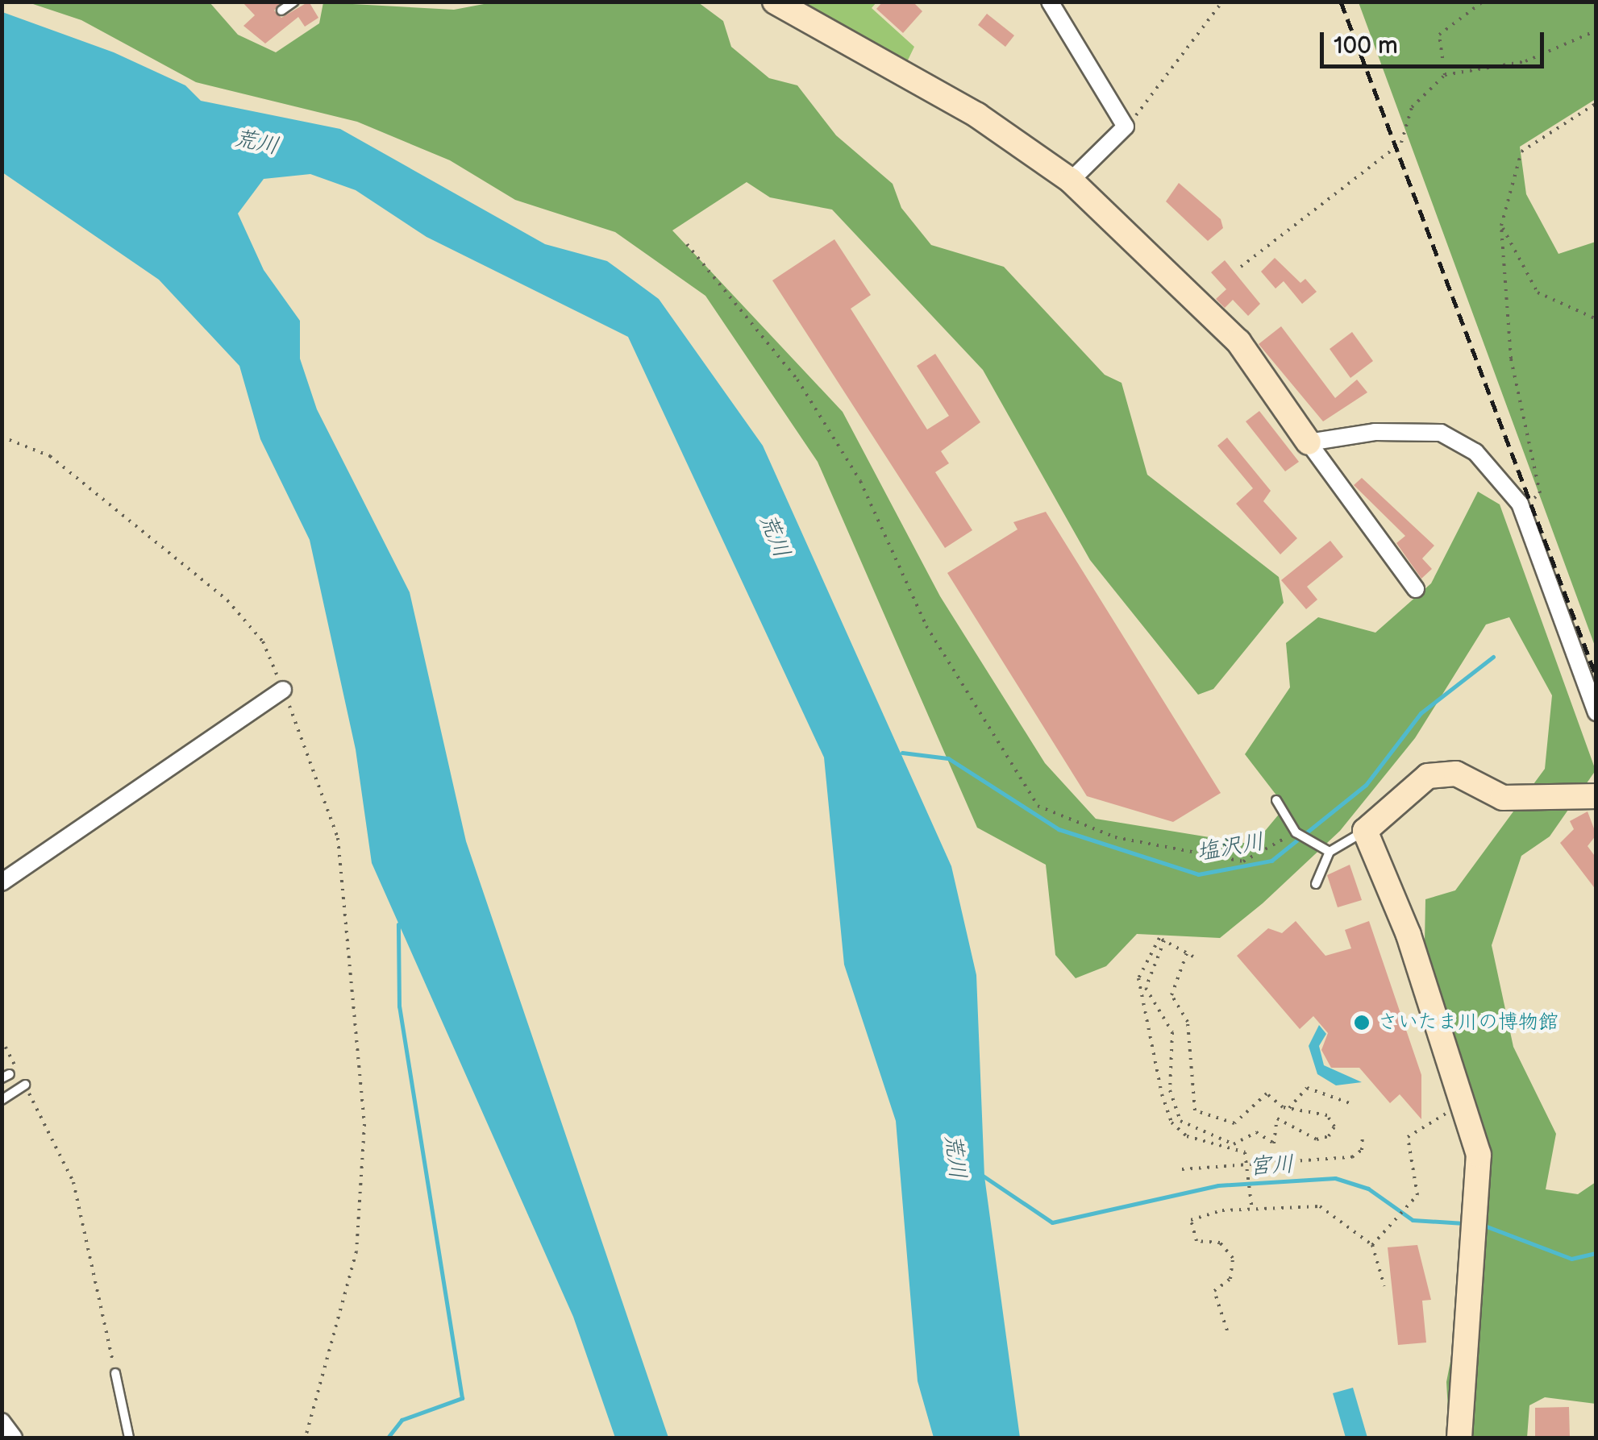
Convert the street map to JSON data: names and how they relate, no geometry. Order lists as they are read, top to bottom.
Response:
{
  "water": ["荒川", "塩沢川", "宮川"],
  "places": ["さいたま川の博物館"],
  "scale_bar": "100 m"
}
